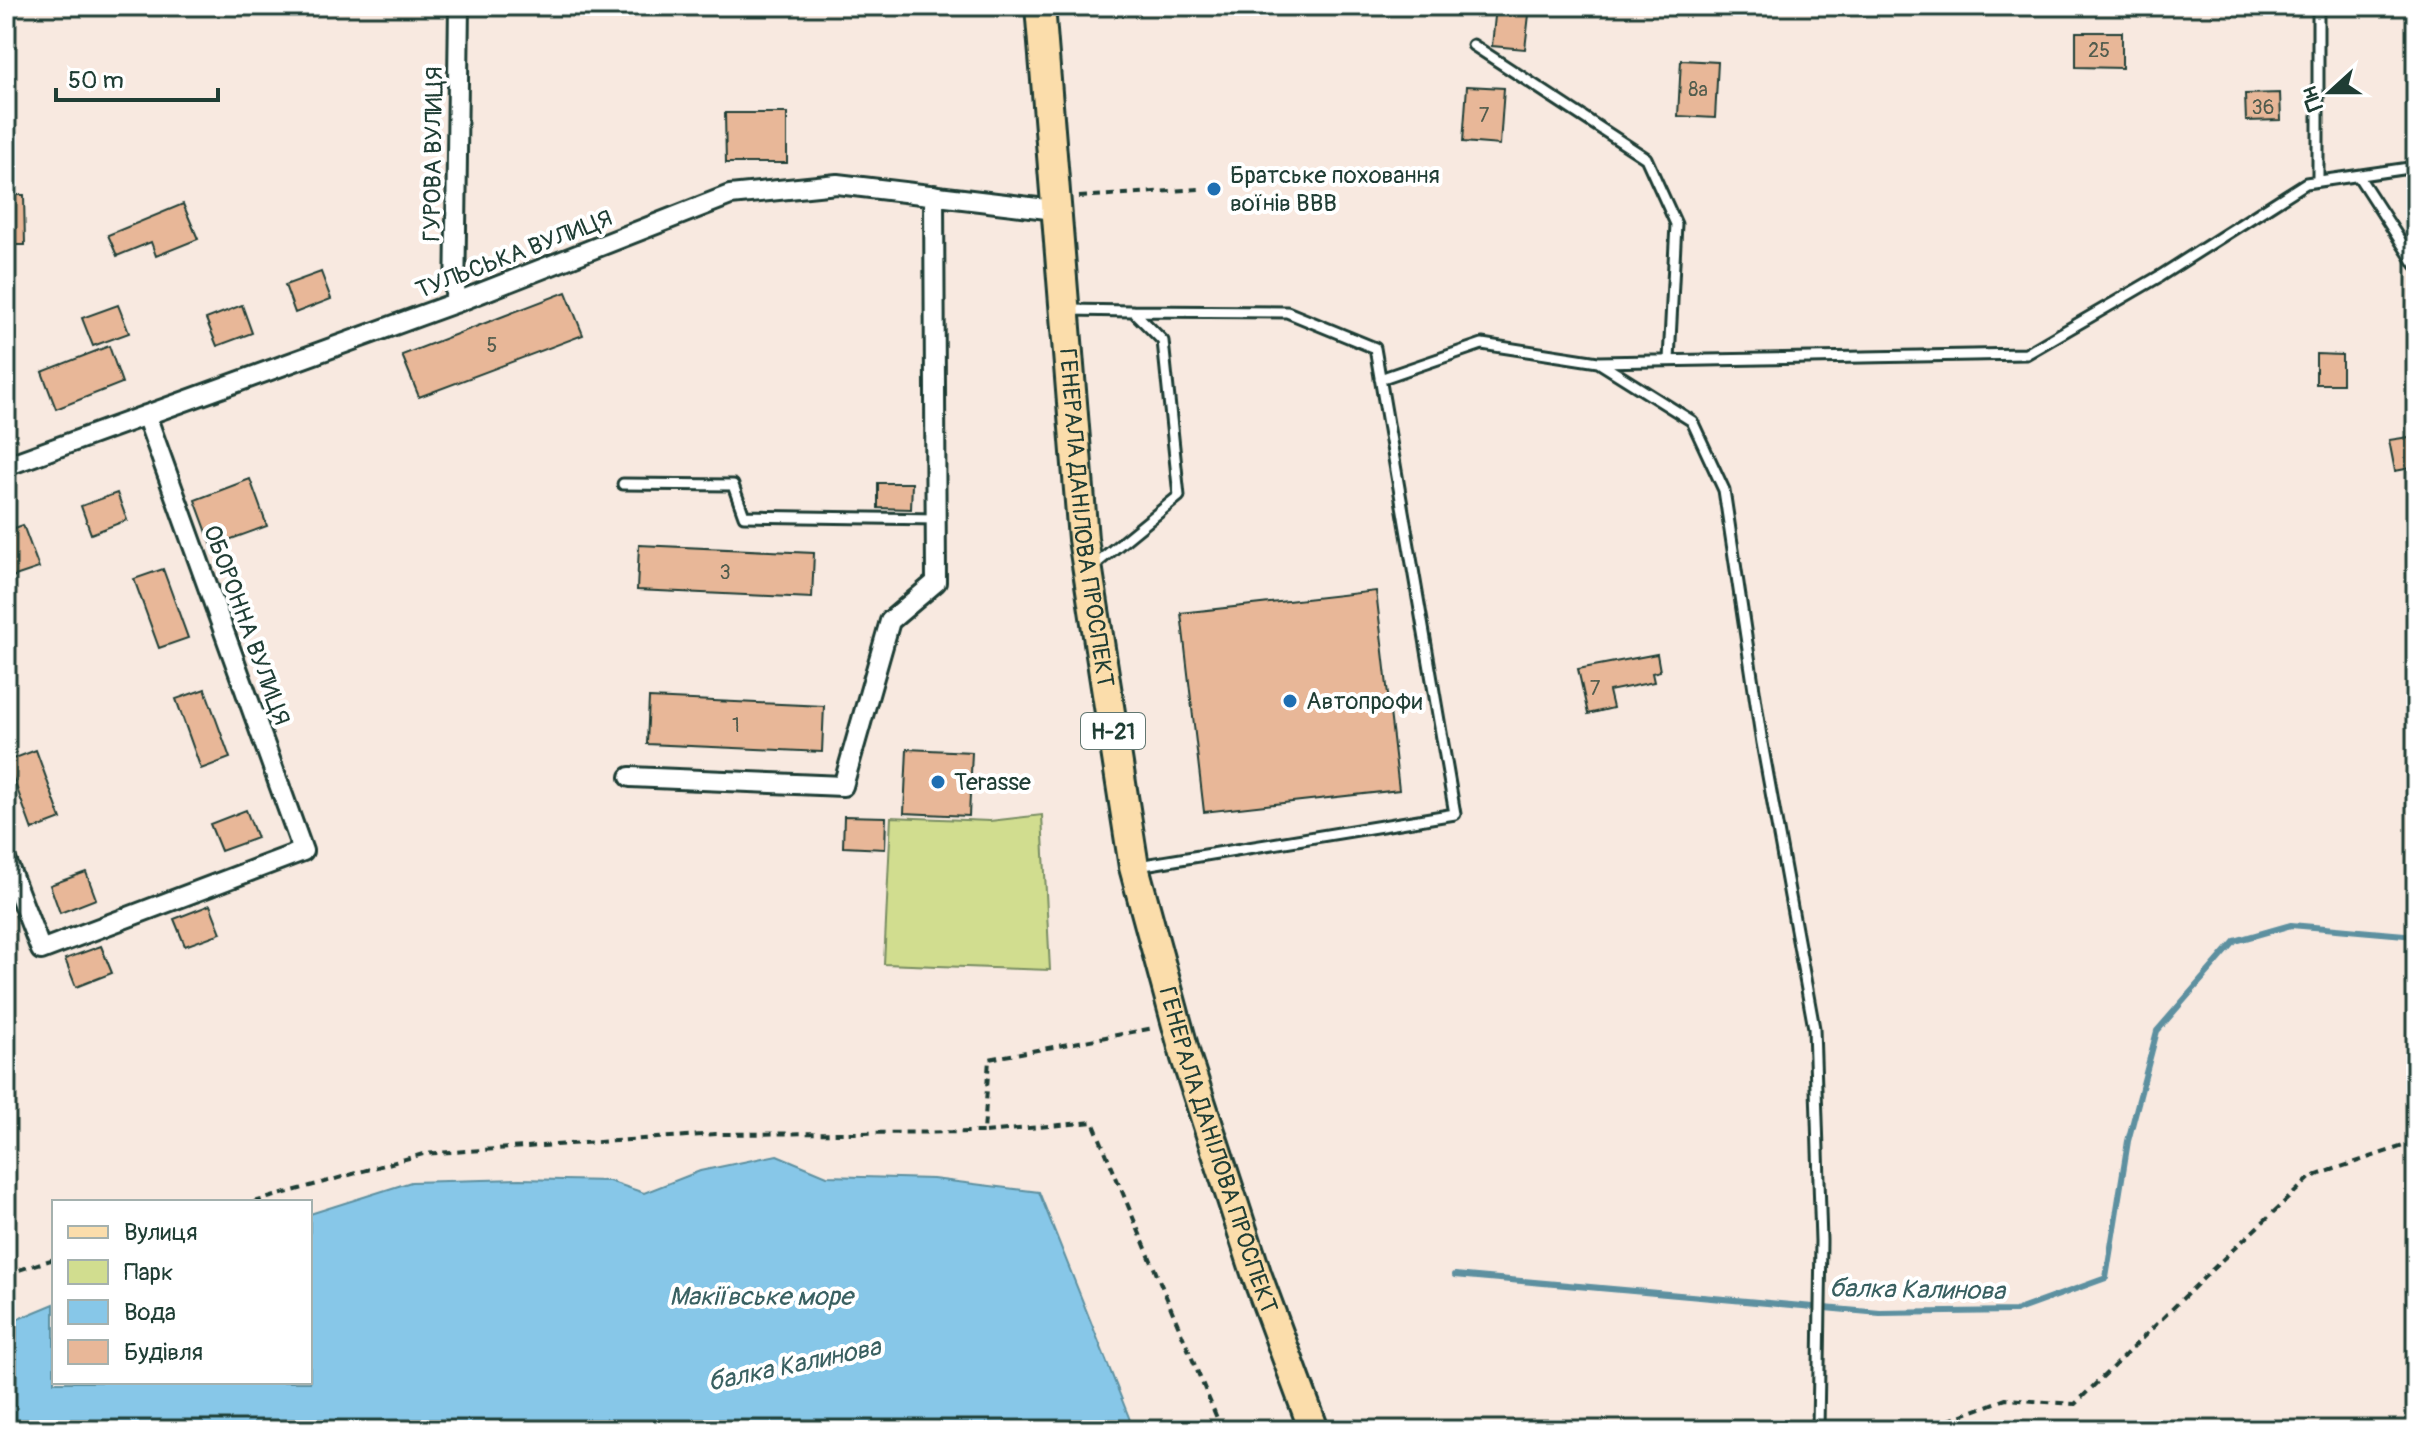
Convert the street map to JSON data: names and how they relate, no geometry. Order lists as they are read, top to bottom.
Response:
{
  "streets": {
    "main road": ["ГЕНЕРАЛА ДАНІЛОВА ПРОСПЕКТ", "Н-21"],
    "street": ["ГУРОВА ВУЛИЦЯ", "ТУЛЬСЬКА ВУЛИЦЯ", "ОБОРОННА ВУЛИЦЯ"]
  },
  "crossings": [
    ["ГУРОВА ВУЛИЦЯ", "ТУЛЬСЬКА ВУЛИЦЯ"],
    ["ТУЛЬСЬКА ВУЛИЦЯ", "ГЕНЕРАЛА ДАНІЛОВА ПРОСПЕКТ"],
    ["ТУЛЬСЬКА ВУЛИЦЯ", "ОБОРОННА ВУЛИЦЯ"]
  ],
  "water": ["балка Калинова", "Макіївське море"],
  "places": ["Братське поховання воїнів ВВВ", "Автопрофи", "Terasse"],
  "house_numbers": [
    "25",
    "8а",
    "36",
    "7",
    "5",
    "3",
    "7",
    "1"
  ],
  "legend": [
    "Вулиця",
    "Парк",
    "Вода",
    "Будівля"
  ],
  "scale_bar": "50 m",
  "north": "left"
}
